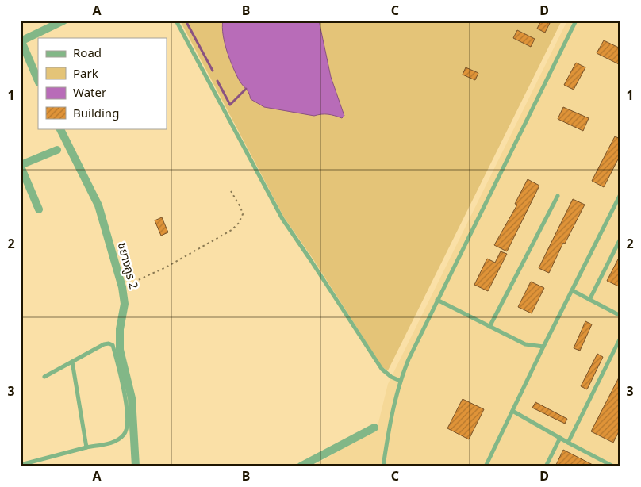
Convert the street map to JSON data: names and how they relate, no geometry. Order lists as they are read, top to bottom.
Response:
{
  "streets": {
    "street": ["ชยางกูร 2"]
  },
  "legend": [
    "Road",
    "Park",
    "Water",
    "Building"
  ],
  "grid": {
    "columns": [
      "A",
      "B",
      "C",
      "D"
    ],
    "rows": ["1", "2", "3"]
  }
}
